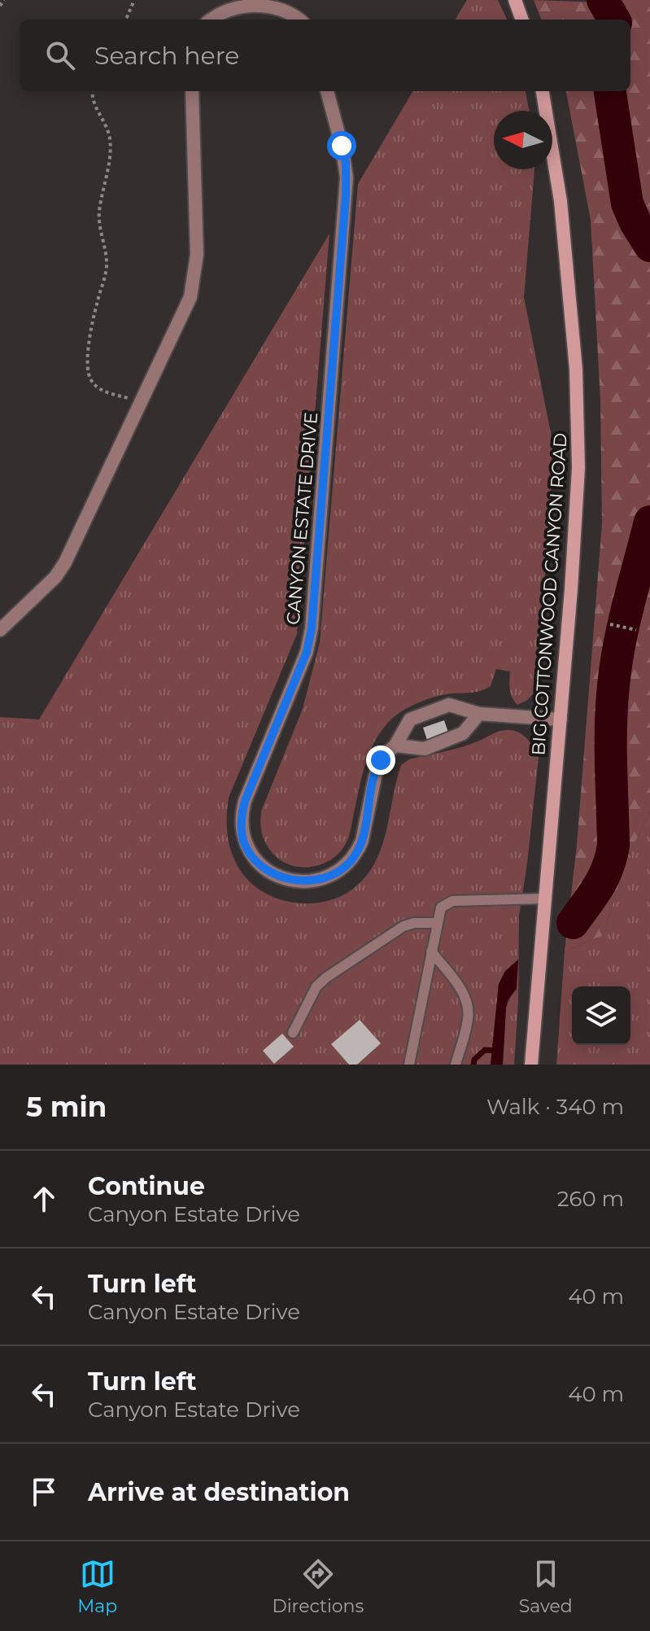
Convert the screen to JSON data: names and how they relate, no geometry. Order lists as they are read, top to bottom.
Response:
{
  "streets": {
    "main road": ["BIG COTTONWOOD CANYON ROAD"],
    "street": ["CANYON ESTATE DRIVE"]
  },
  "crossings": [
    ["CANYON ESTATE DRIVE", "BIG COTTONWOOD CANYON ROAD"]
  ],
  "north": "left",
  "page": {
    "search": "Search here",
    "heading": ["5 min", "Walk · 340 m"],
    "list": [
      ["Continue", "Canyon Estate Drive", "260 m"],
      ["Turn left", "Canyon Estate Drive", "40 m"],
      ["Turn left", "Canyon Estate Drive", "40 m"],
      "Arrive at destination"
    ],
    "nav": ["Map", "Directions", "Saved"]
  }
}
